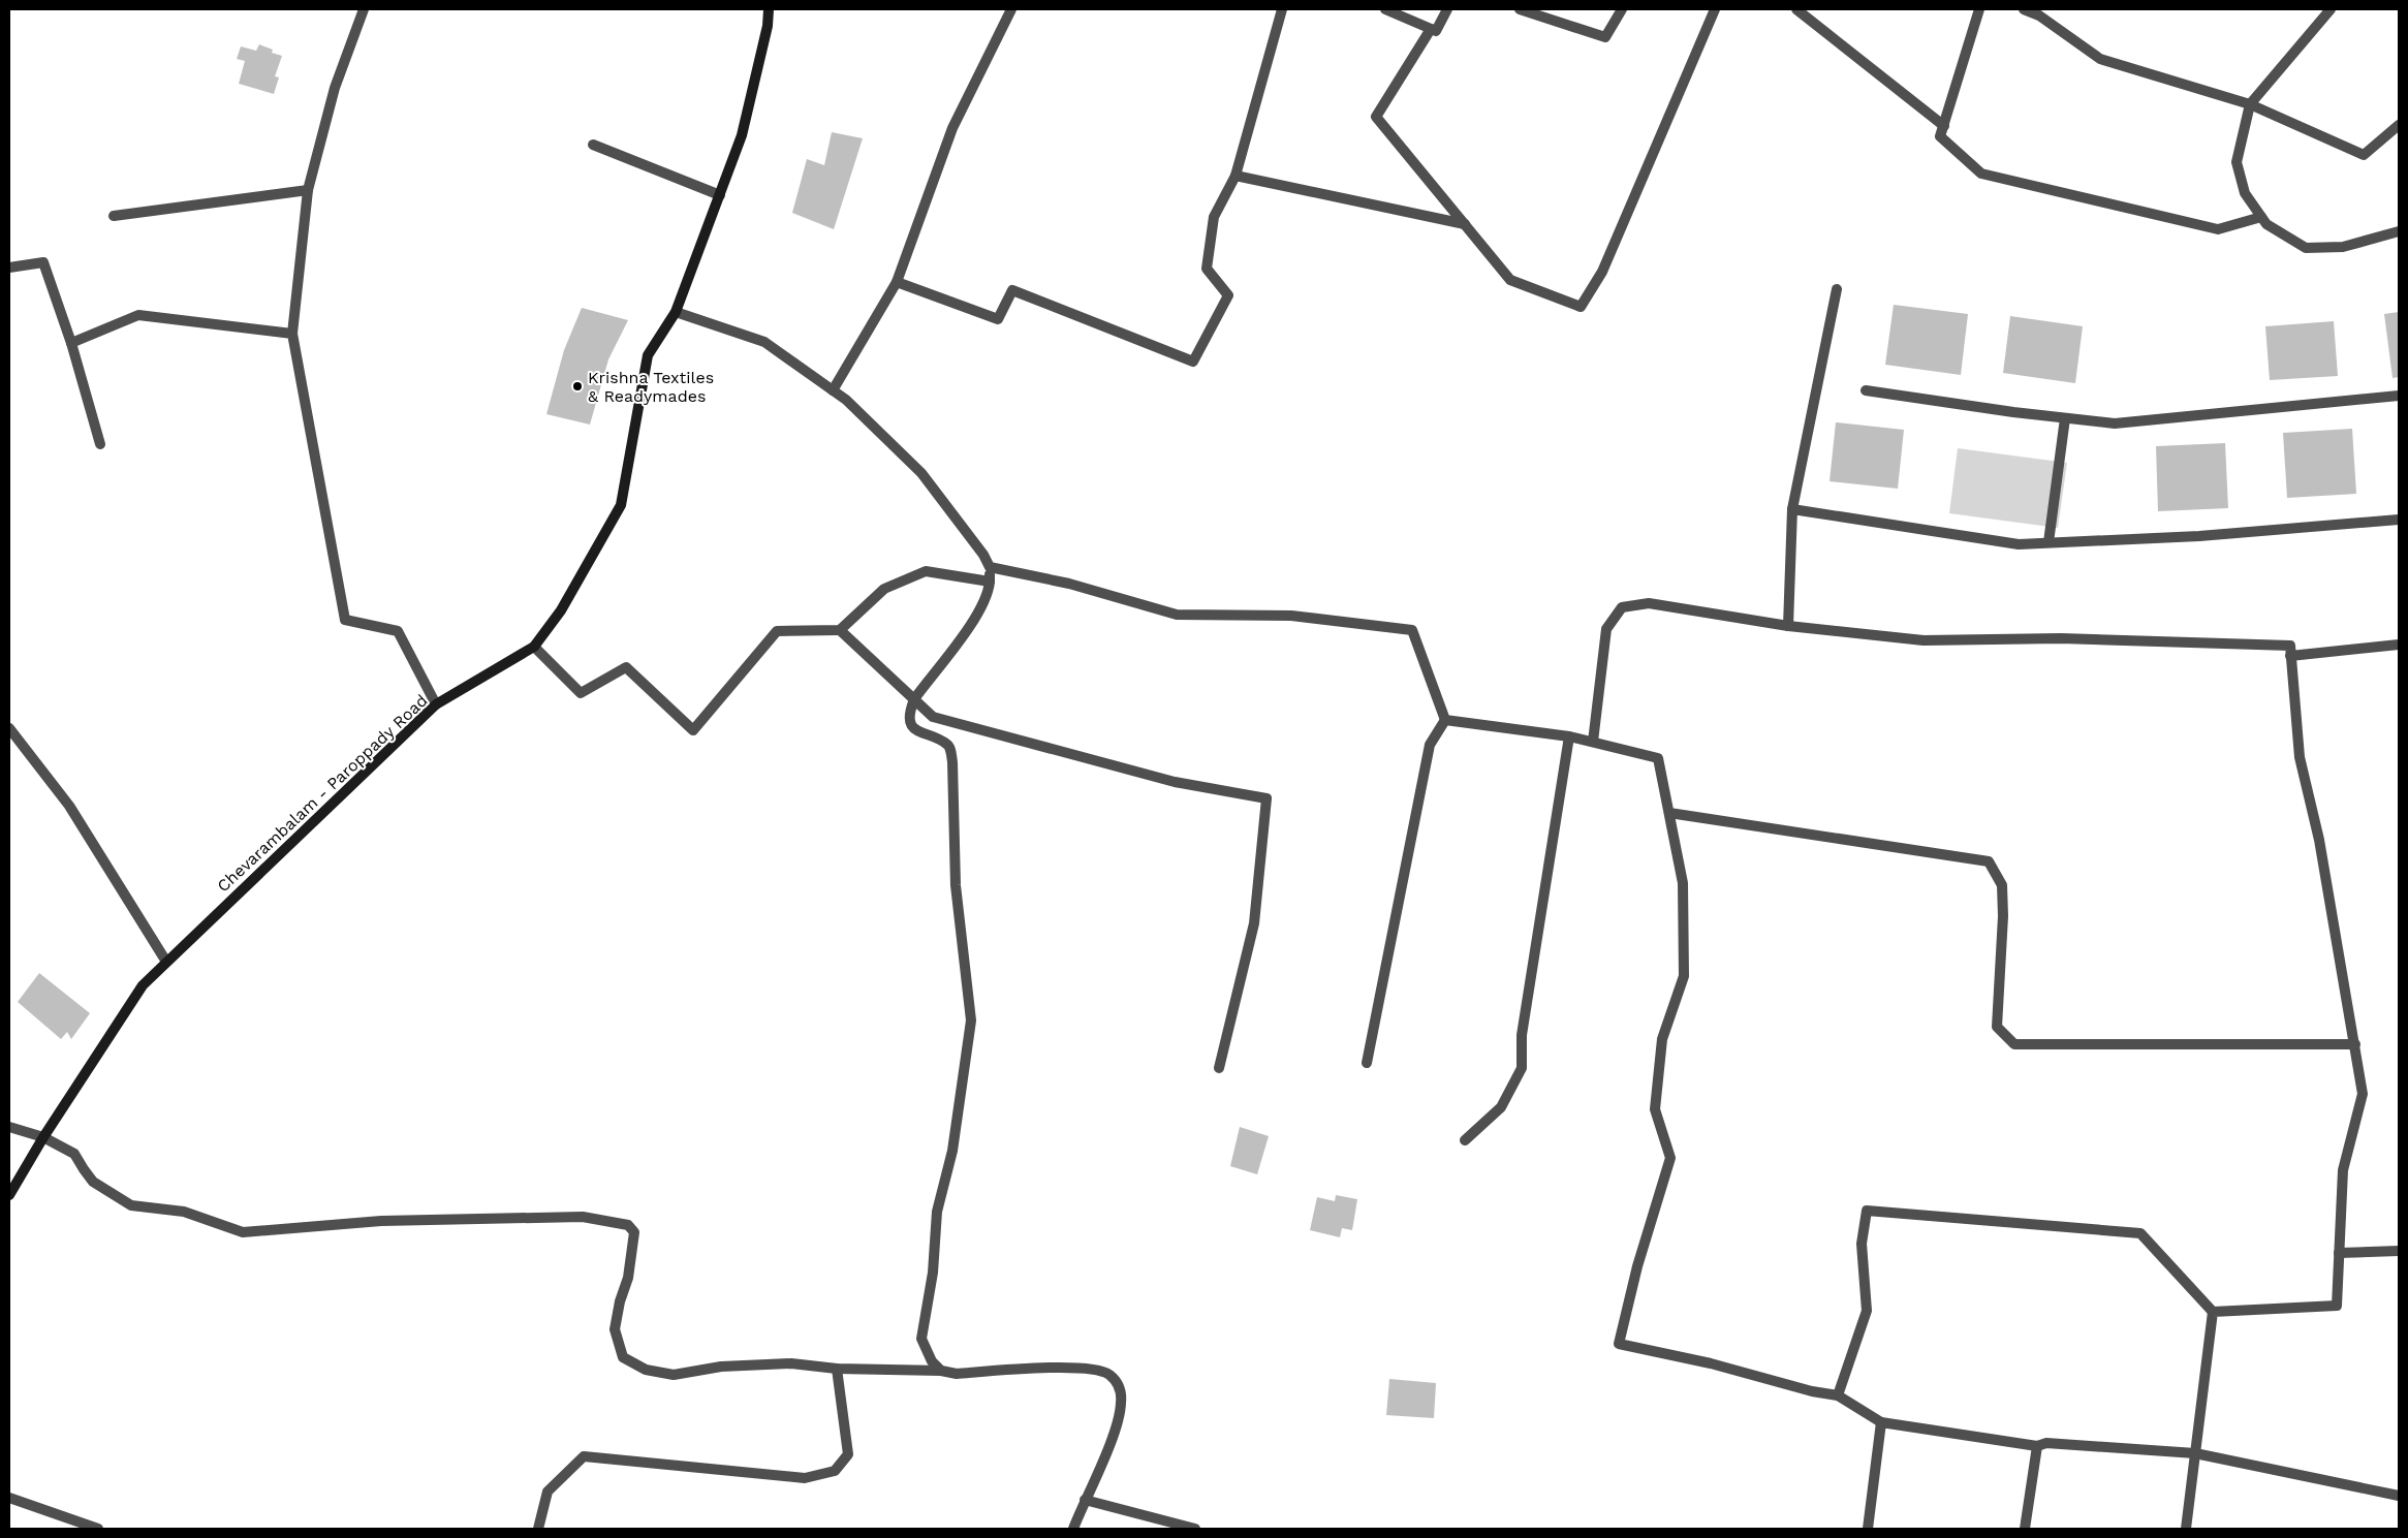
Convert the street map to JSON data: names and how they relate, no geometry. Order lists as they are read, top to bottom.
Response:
{
  "streets": {
    "main road": ["Chevarambalam - Paroppady Road"]
  },
  "places": ["Krishna Textiles & Readymades"]
}
